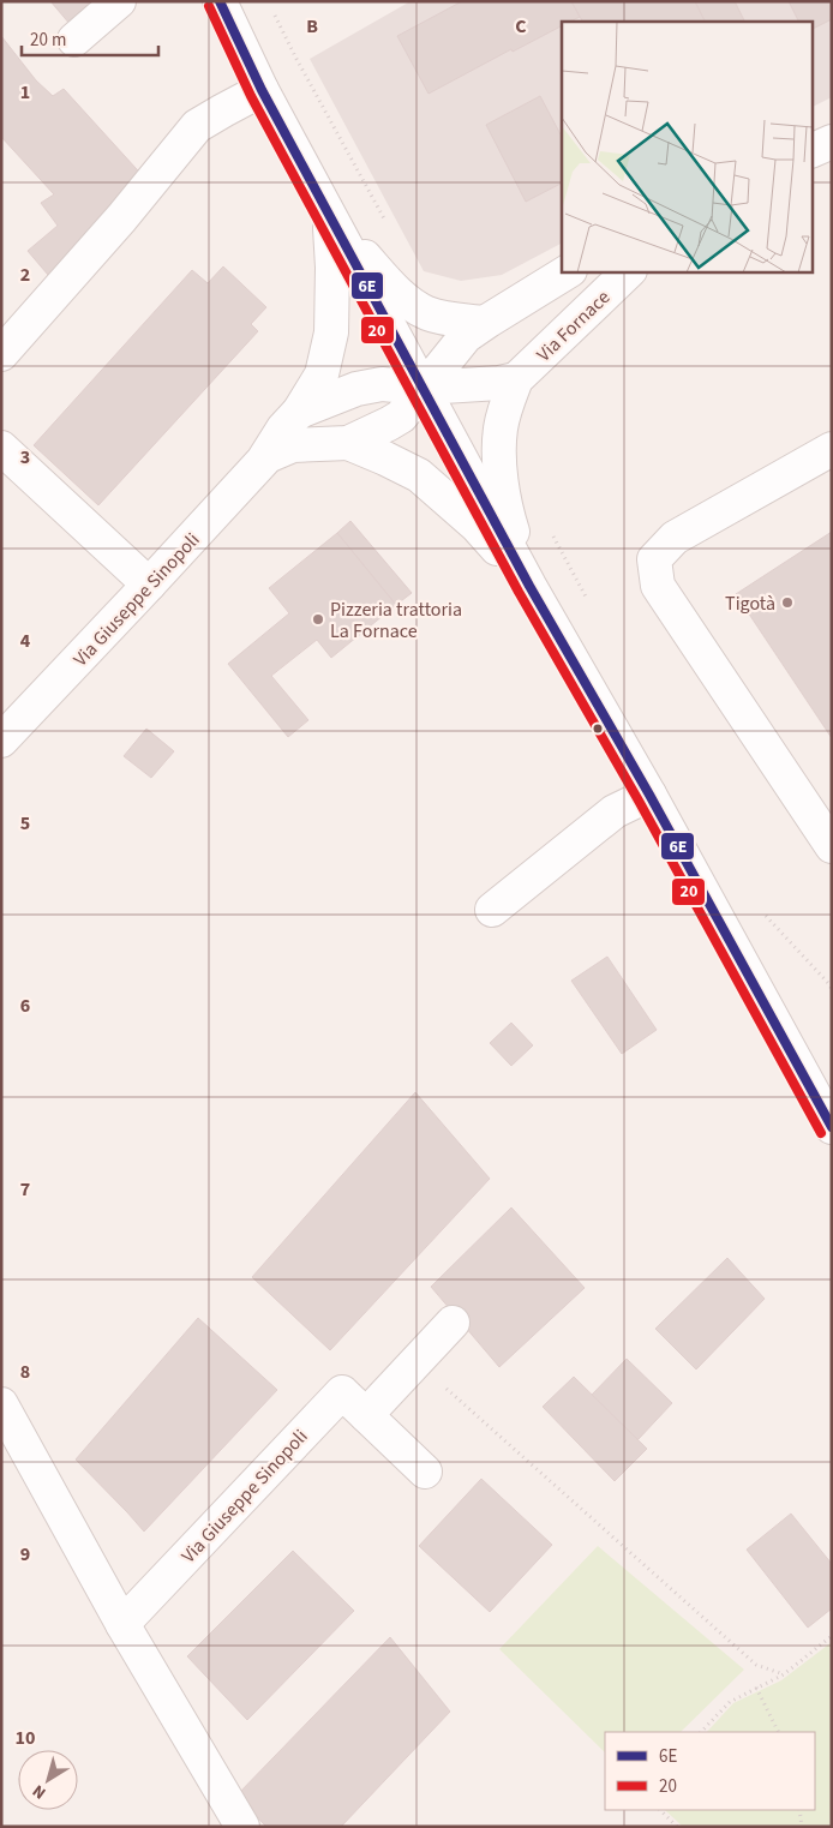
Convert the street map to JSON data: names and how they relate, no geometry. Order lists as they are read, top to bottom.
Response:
{
  "streets": {
    "street": ["Via Fornace", "Via Giuseppe Sinopoli"]
  },
  "crossings": [
    ["Via Fornace", "Via Giuseppe Sinopoli"]
  ],
  "places": ["Tigotà", "Pizzeria trattoria La Fornace"],
  "lines": ["transit line 6E", "transit line 20"],
  "legend": ["6E", "20"],
  "scale_bar": "20 m",
  "north": "bottom left",
  "grid": {
    "columns": ["B", "C"],
    "rows": [
      "1",
      "2",
      "3",
      "4",
      "5",
      "6",
      "7",
      "8",
      "9",
      "10"
    ]
  }
}
